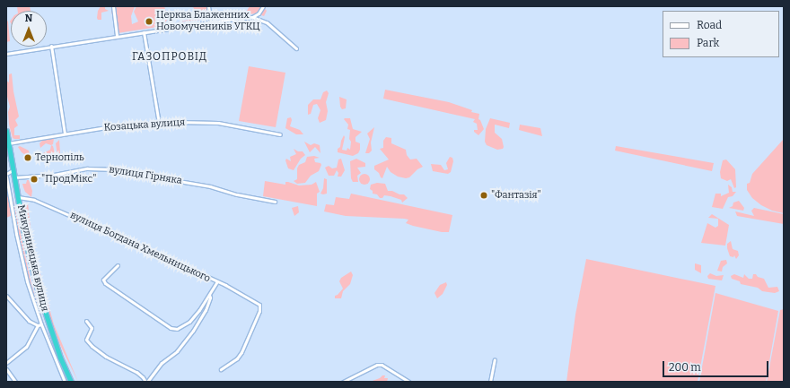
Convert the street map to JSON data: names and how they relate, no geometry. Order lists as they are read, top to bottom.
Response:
{
  "streets": {
    "highway": ["Микулинецька вулиця"],
    "street": ["Козацька вулиця", "вулиця Гірняка", "вулиця Богдана Хмельницького"]
  },
  "crossings": [
    ["Козацька вулиця", "Микулинецька вулиця"],
    ["вулиця Гірняка", "Микулинецька вулиця"],
    ["вулиця Богдана Хмельницького", "Микулинецька вулиця"]
  ],
  "districts": ["ГАЗОПРОВІД"],
  "places": [
    "Церква Блаженних Новомучеників УГКЦ",
    "Тернопіль",
    "\"ПродМікс\"",
    "\"Фантазія\""
  ],
  "legend": ["Road", "Park"],
  "scale_bar": "200 m",
  "north": "top"
}
